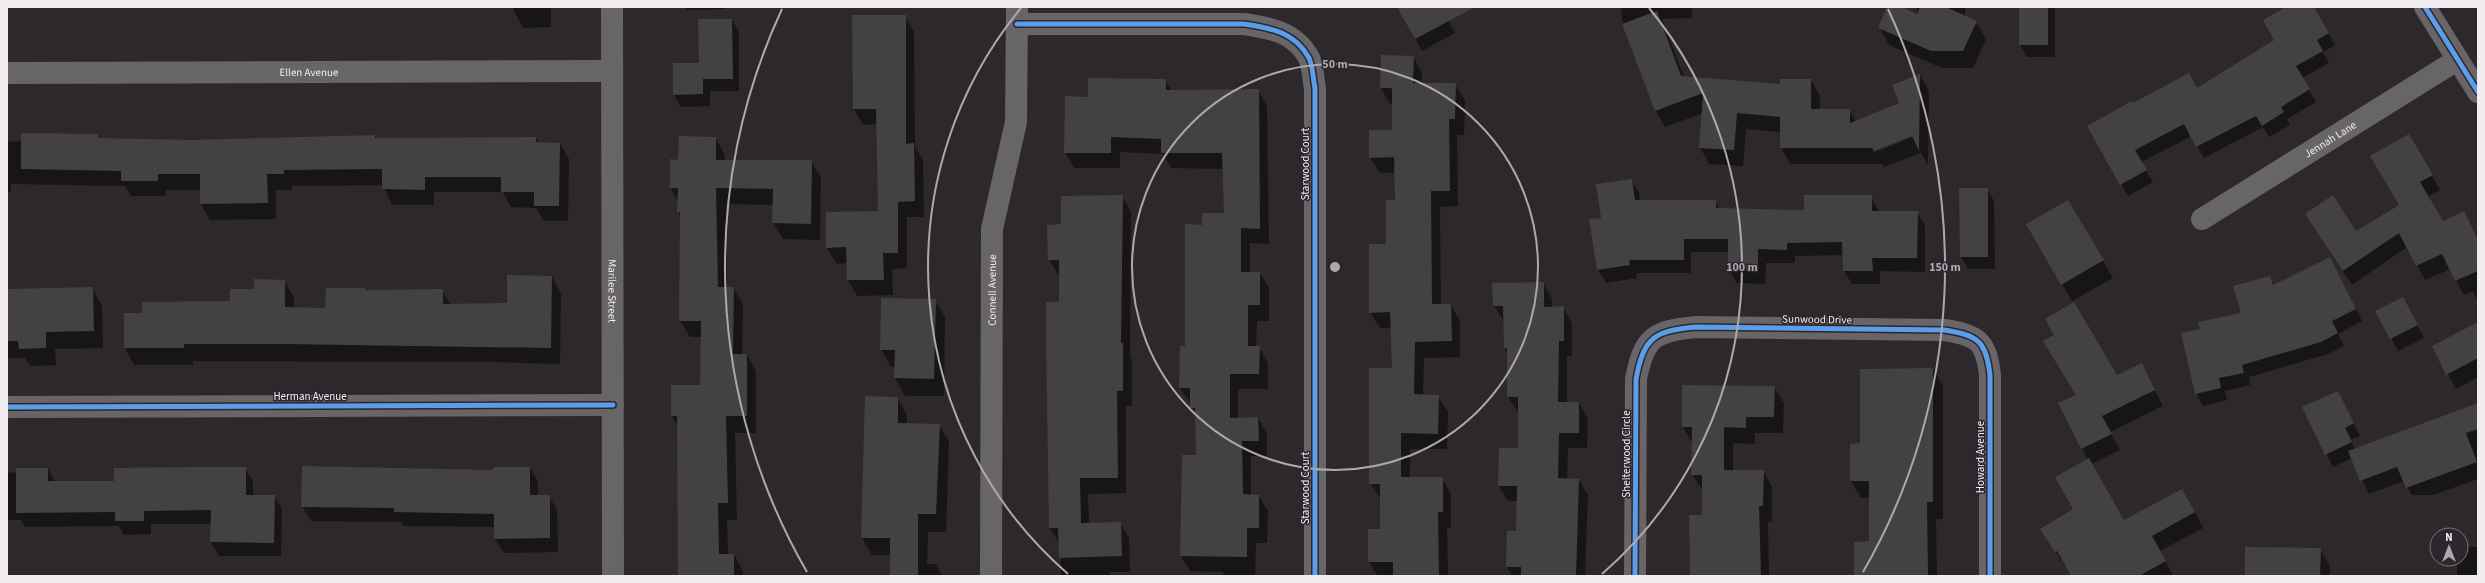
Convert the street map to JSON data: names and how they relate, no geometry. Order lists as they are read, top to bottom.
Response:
{
  "streets": {
    "street": [
      "Ellen Avenue",
      "Jennah Lane",
      "Starwood Court",
      "Connell Avenue",
      "Marilee Street",
      "Sunwood Drive",
      "Herman Avenue",
      "Shelterwood Circle",
      "Howard Avenue"
    ]
  },
  "crossings": [
    ["Ellen Avenue", "Marilee Street"],
    ["Starwood Court", "Connell Avenue"],
    ["Marilee Street", "Herman Avenue"],
    ["Sunwood Drive", "Shelterwood Circle"],
    ["Sunwood Drive", "Howard Avenue"]
  ],
  "north": "top",
  "rings": ["50 m", "100 m", "150 m"]
}
